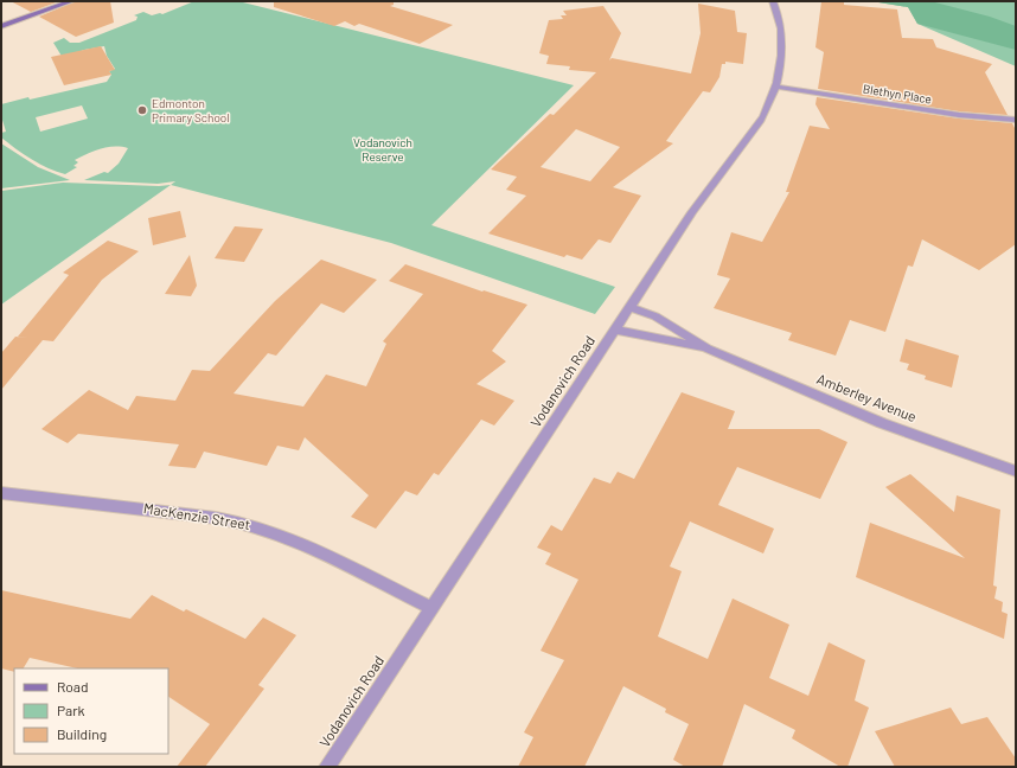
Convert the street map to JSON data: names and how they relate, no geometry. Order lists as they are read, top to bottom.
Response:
{
  "streets": {
    "street": [
      "Blethyn Place",
      "Vodanovich Road",
      "Amberley Avenue",
      "MacKenzie Street"
    ]
  },
  "crossings": [
    ["Blethyn Place", "Vodanovich Road"],
    ["Vodanovich Road", "Amberley Avenue"],
    ["Vodanovich Road", "MacKenzie Street"]
  ],
  "parks": ["Vodanovich Reserve"],
  "places": ["Edmonton Primary School"],
  "legend": ["Road", "Park", "Building"]
}
